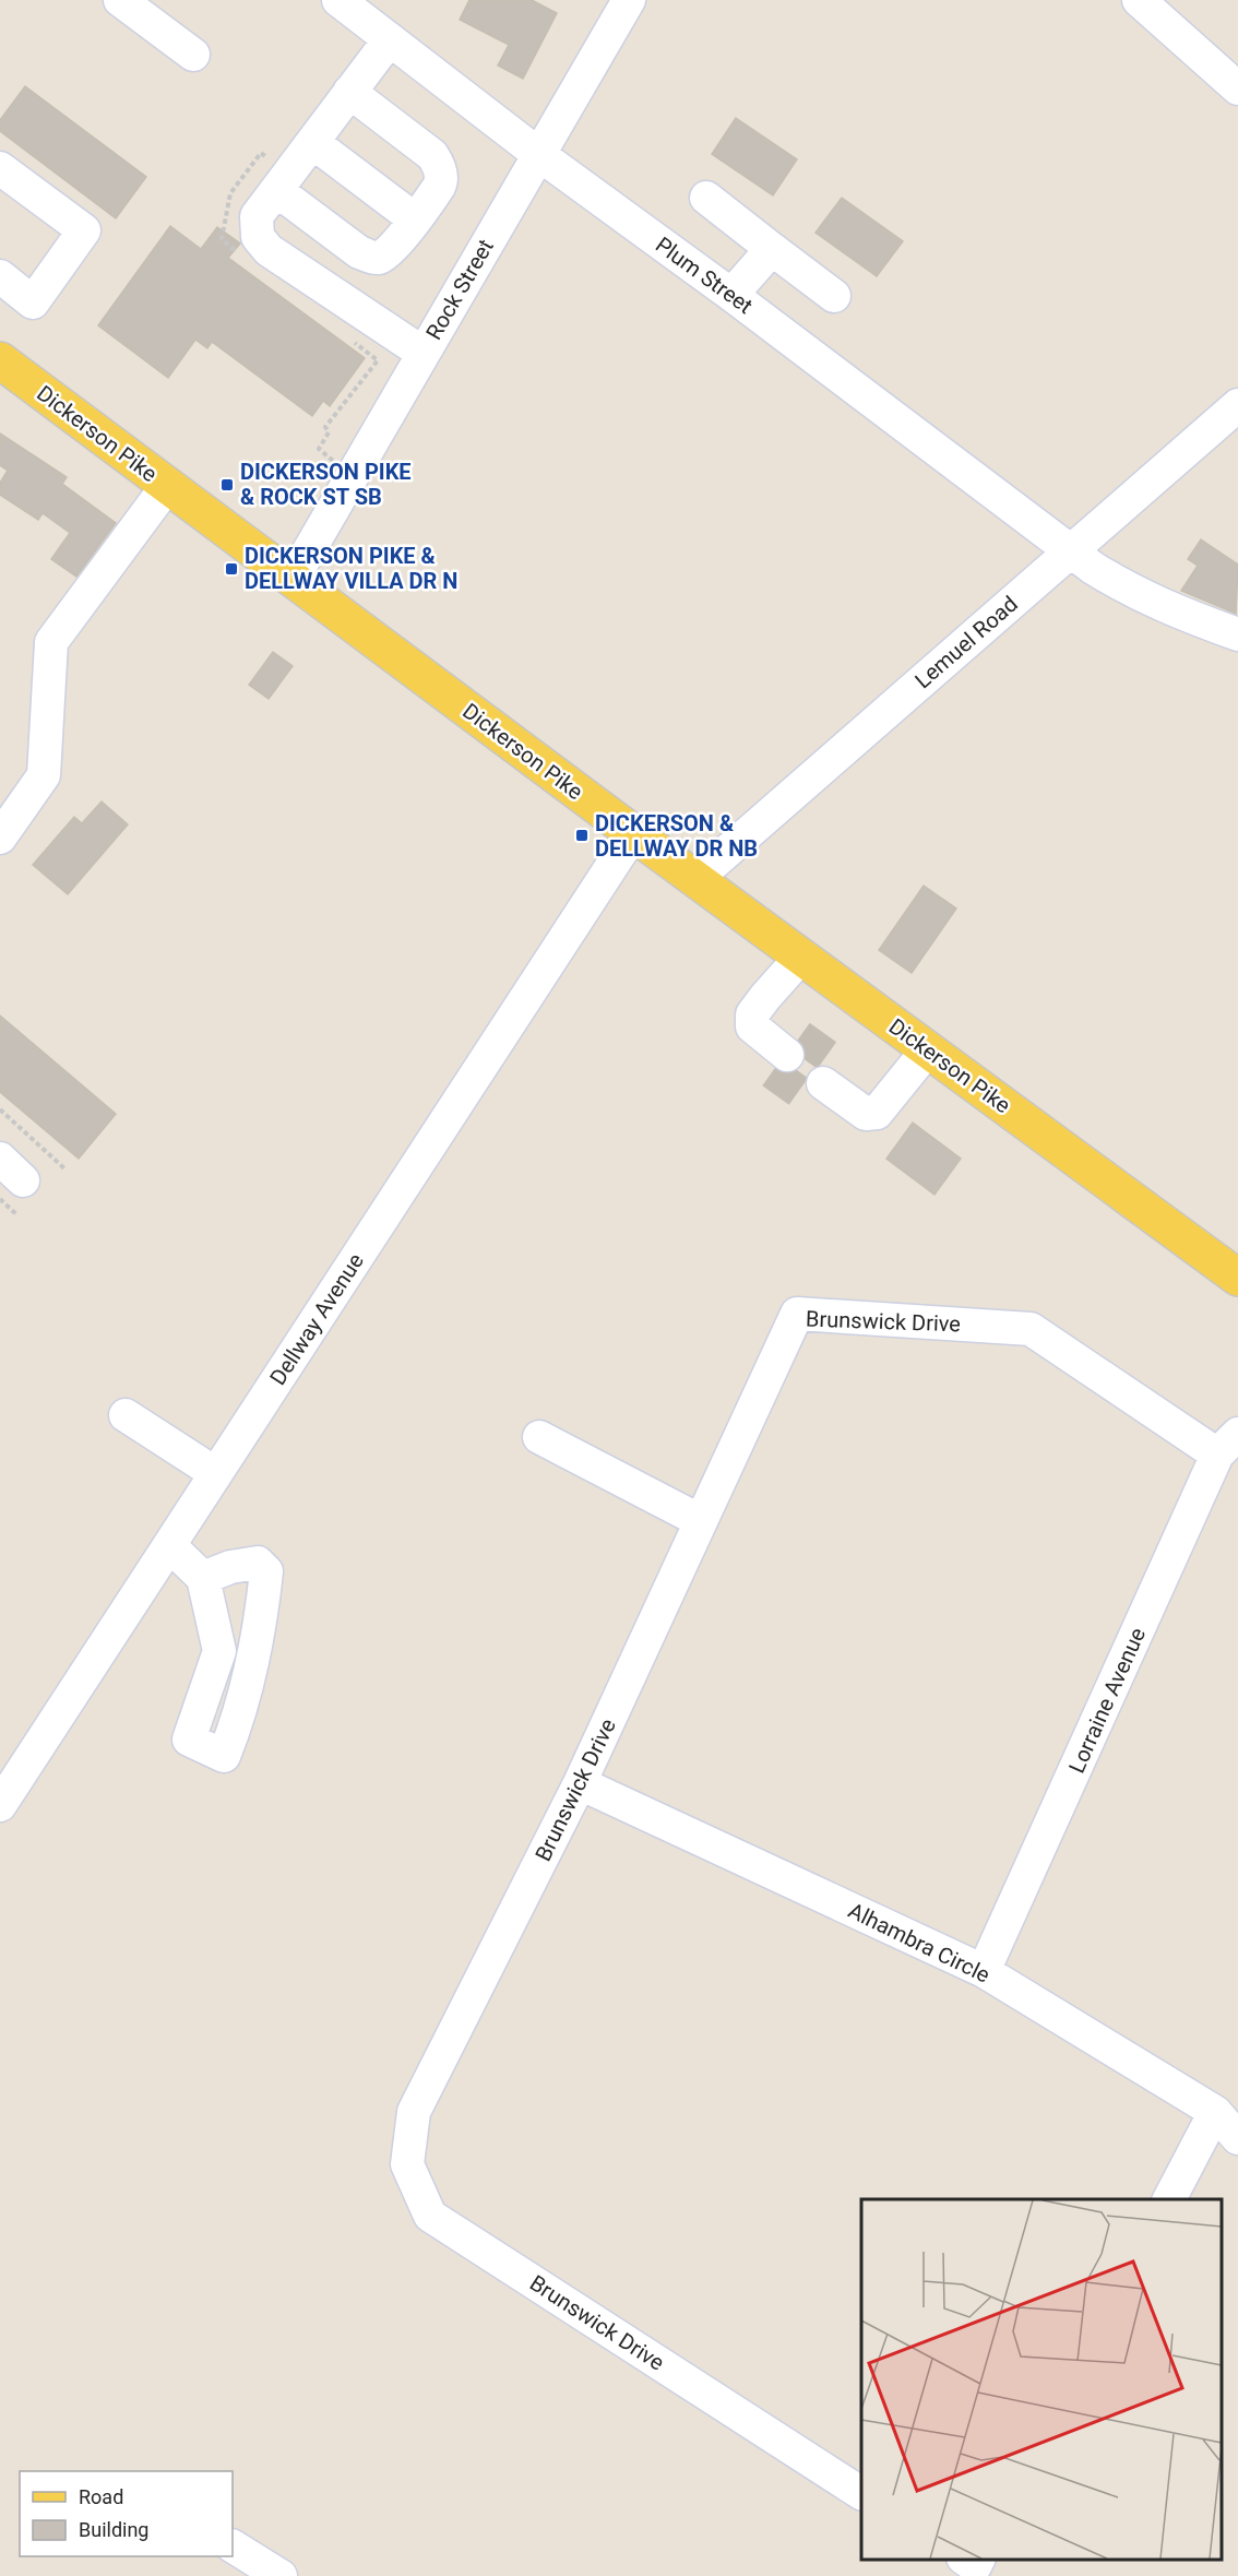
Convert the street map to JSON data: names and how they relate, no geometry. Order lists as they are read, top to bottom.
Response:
{
  "streets": {
    "main road": ["Dickerson Pike"],
    "street": [
      "Plum Street",
      "Rock Street",
      "Lemuel Road",
      "Dellway Avenue",
      "Brunswick Drive",
      "Lorraine Avenue",
      "Alhambra Circle"
    ]
  },
  "crossings": [
    ["Plum Street", "Rock Street"],
    ["Plum Street", "Lemuel Road"],
    ["Rock Street", "Dickerson Pike"],
    ["Dickerson Pike", "Lemuel Road"],
    ["Dickerson Pike", "Dellway Avenue"],
    ["Brunswick Drive", "Lorraine Avenue"],
    ["Brunswick Drive", "Alhambra Circle"],
    ["Lorraine Avenue", "Alhambra Circle"]
  ],
  "places": {
    "transit": ["DICKERSON PIKE & ROCK ST SB", "DICKERSON PIKE & DELLWAY VILLA DR N", "DICKERSON & DELLWAY DR NB"]
  },
  "legend": ["Road", "Building"]
}
